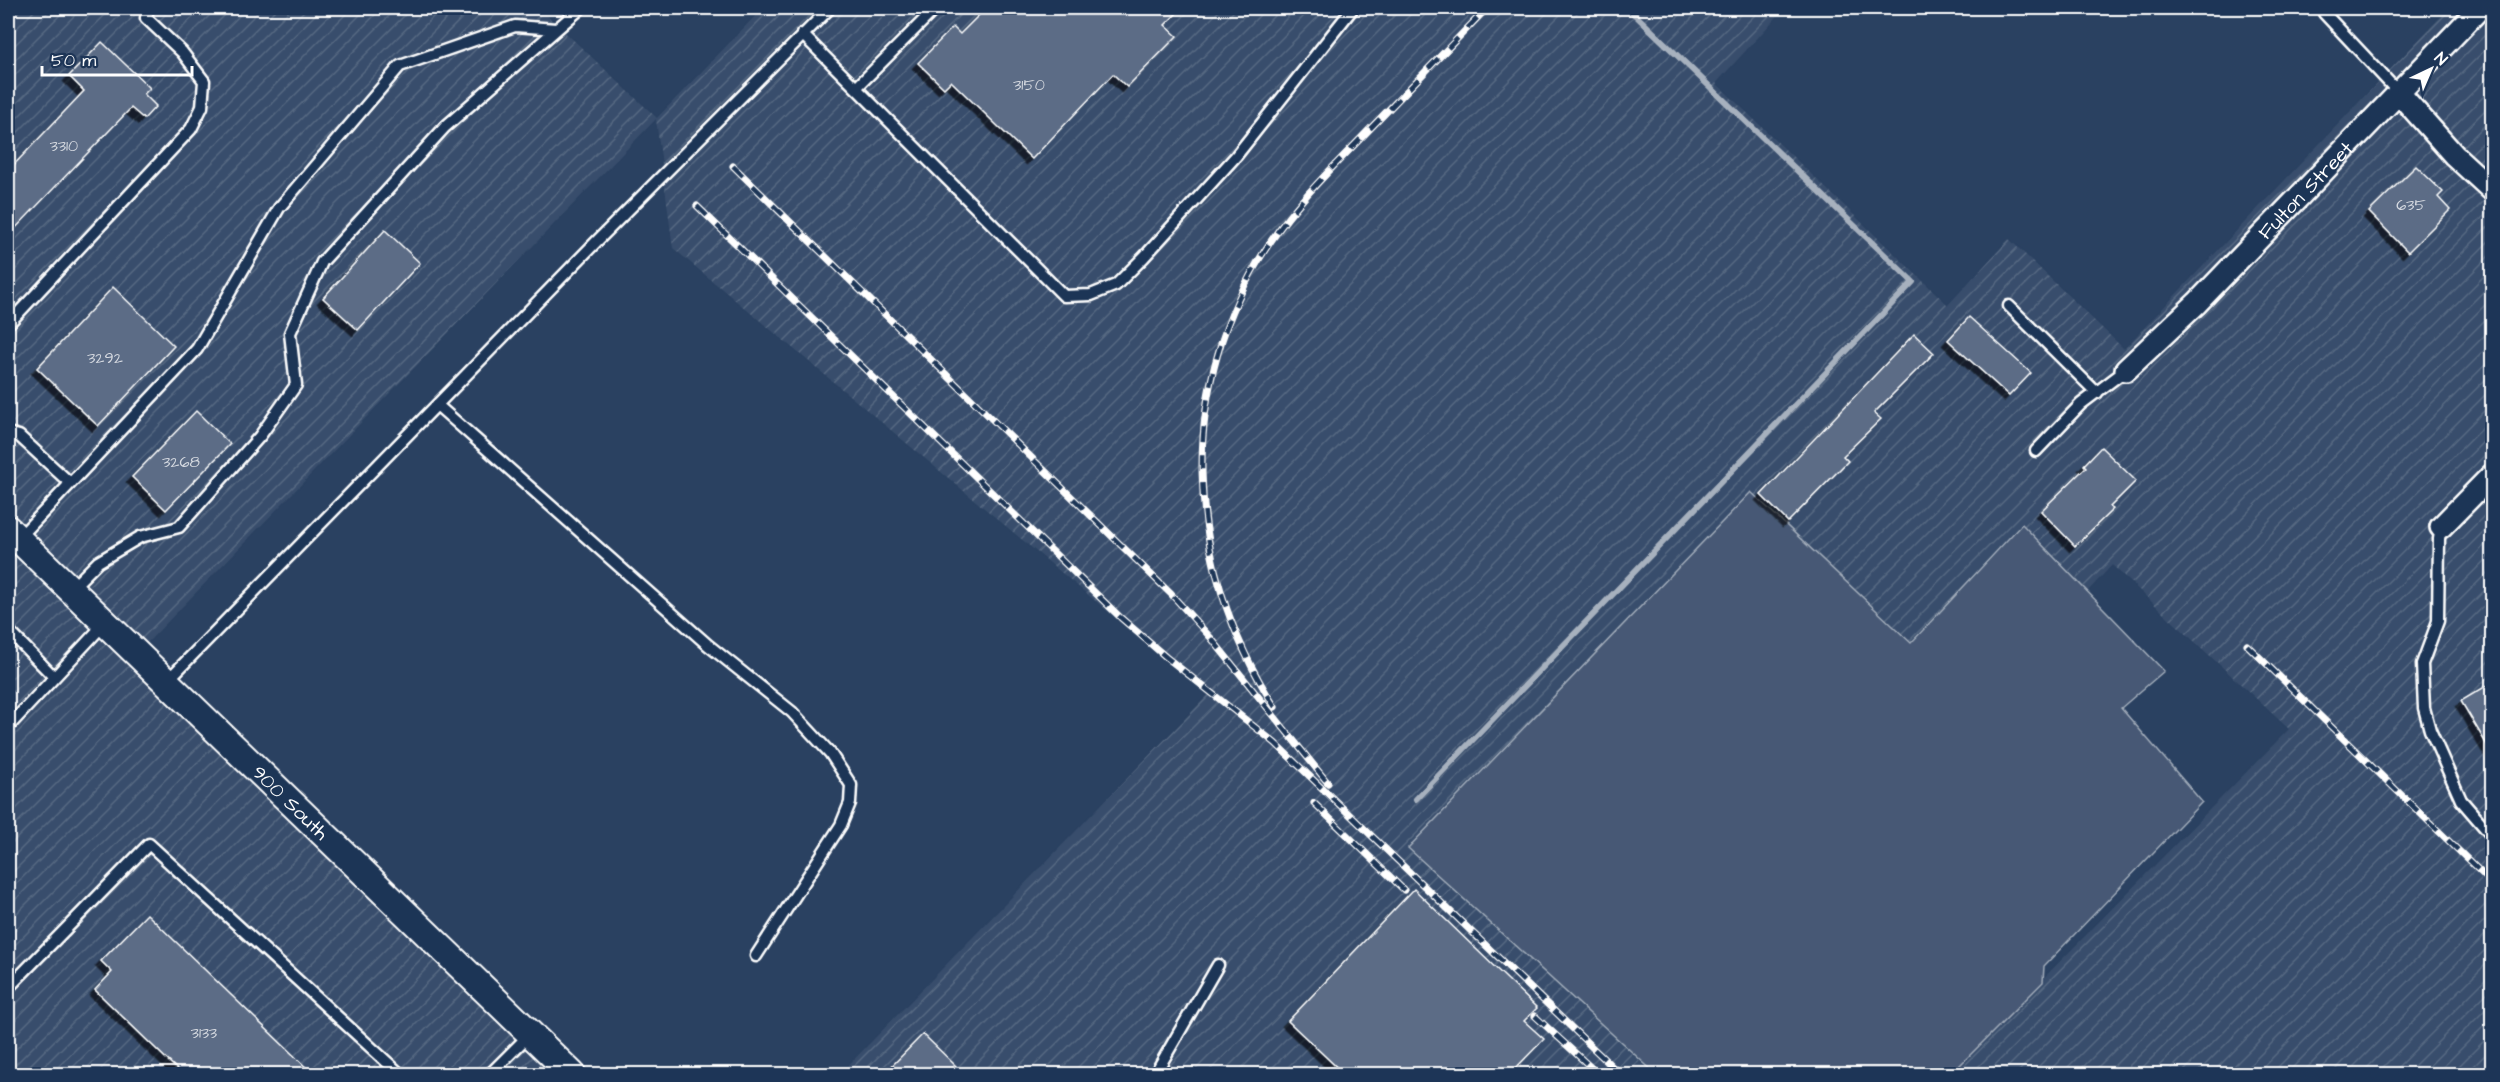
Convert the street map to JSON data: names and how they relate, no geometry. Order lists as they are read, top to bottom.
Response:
{
  "streets": {
    "street": ["Fulton Street", "900 South"]
  },
  "house_numbers": [
    "3150",
    "3310",
    "635",
    "3292",
    "3268",
    "3133"
  ],
  "scale_bar": "50 m",
  "north": "top right"
}
